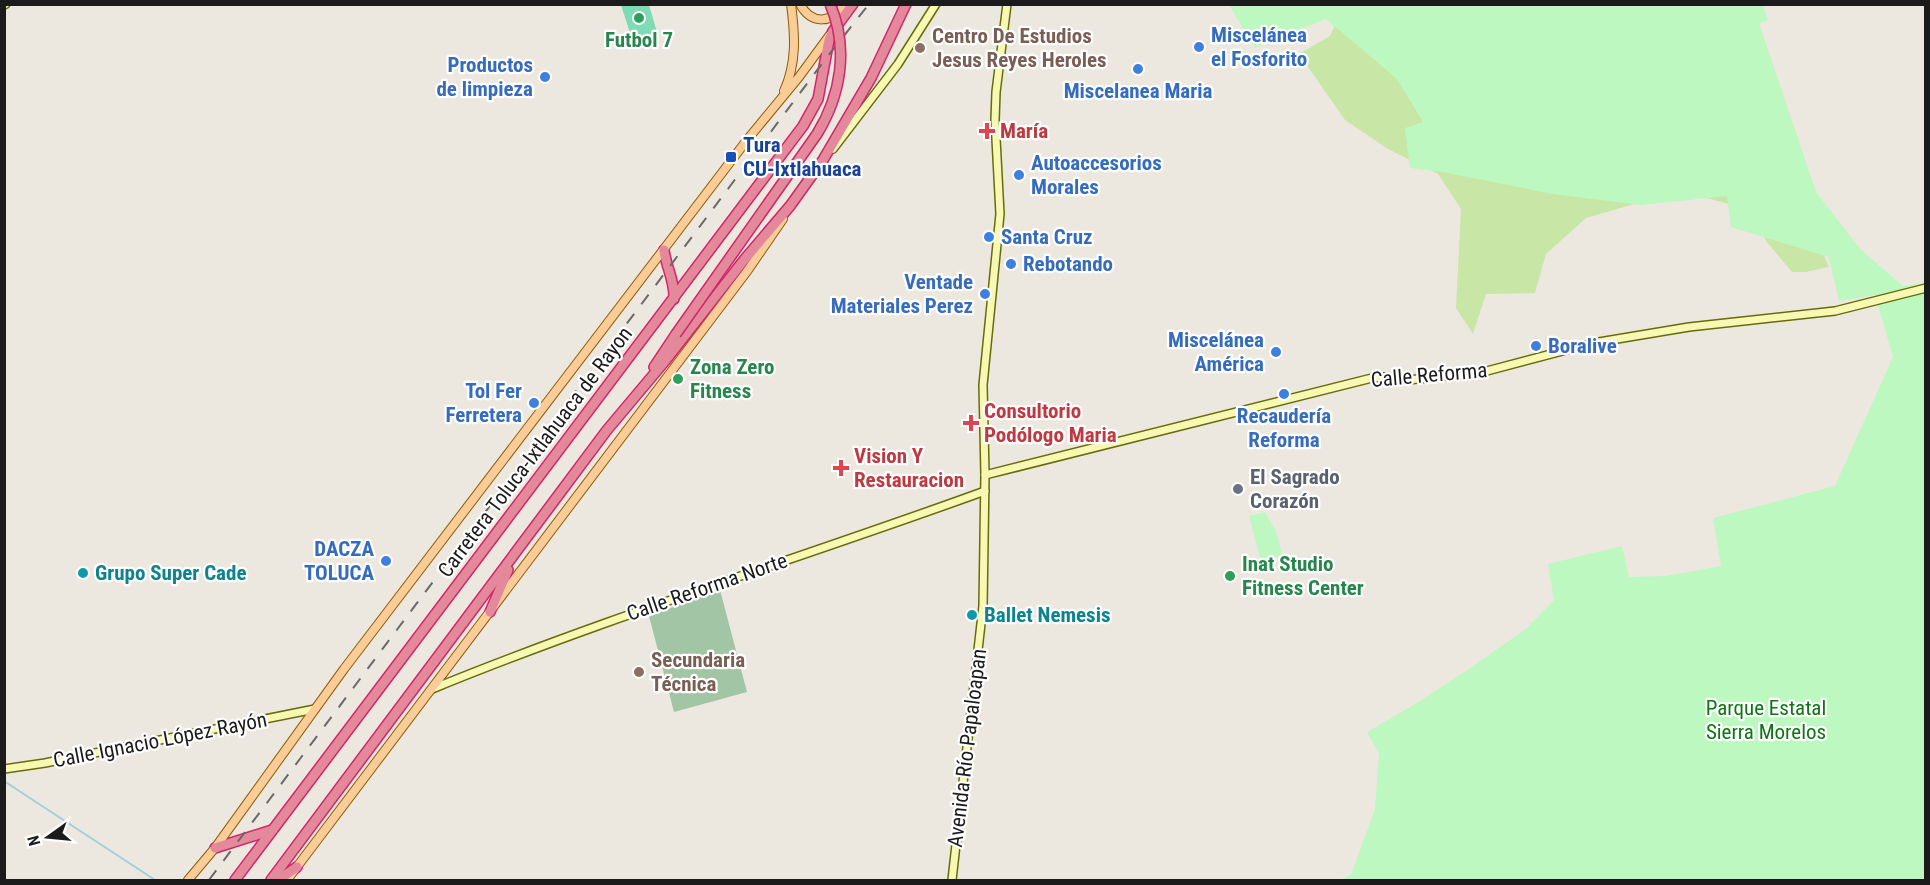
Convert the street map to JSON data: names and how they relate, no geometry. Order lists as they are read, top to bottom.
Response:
{
  "streets": {
    "highway": ["Carretera Toluca-Ixtlahuaca de Rayon"],
    "main road": [
      "Calle Reforma",
      "Calle Reforma Norte",
      "Calle Ignacio López Rayón",
      "Avenida Río Papaloapan"
    ]
  },
  "crossings": [
    ["Calle Reforma", "Avenida Río Papaloapan"],
    ["Carretera Toluca-Ixtlahuaca de Rayon", "Calle Ignacio López Rayón"],
    ["Calle Reforma Norte", "Avenida Río Papaloapan"]
  ],
  "parks": ["Parque Estatal Sierra Morelos"],
  "places": {
    "other": [
      "Futbol 7",
      "Miscelánea el Fosforito",
      "Centro De Estudios Jesus Reyes Heroles",
      "Miscelanea Maria",
      "Productos de limpieza",
      "Autoaccesorios Morales",
      "Santa Cruz",
      "Rebotando",
      "Ventade Materiales Perez",
      "Boralive",
      "Miscelánea América",
      "Zona Zero Fitness",
      "Recaudería Reforma",
      "Tol Fer Ferretera",
      "El Sagrado Corazón",
      "DACZA TOLUCA",
      "Grupo Super Cade",
      "Inat Studio Fitness Center",
      "Ballet Nemesis",
      "Secundaria Técnica"
    ],
    "health": ["María", "Consultorio Podólogo Maria", "Vision Y Restauracion"],
    "transit": ["Tura CU-Ixtlahuaca"]
  },
  "north": "left"
}
